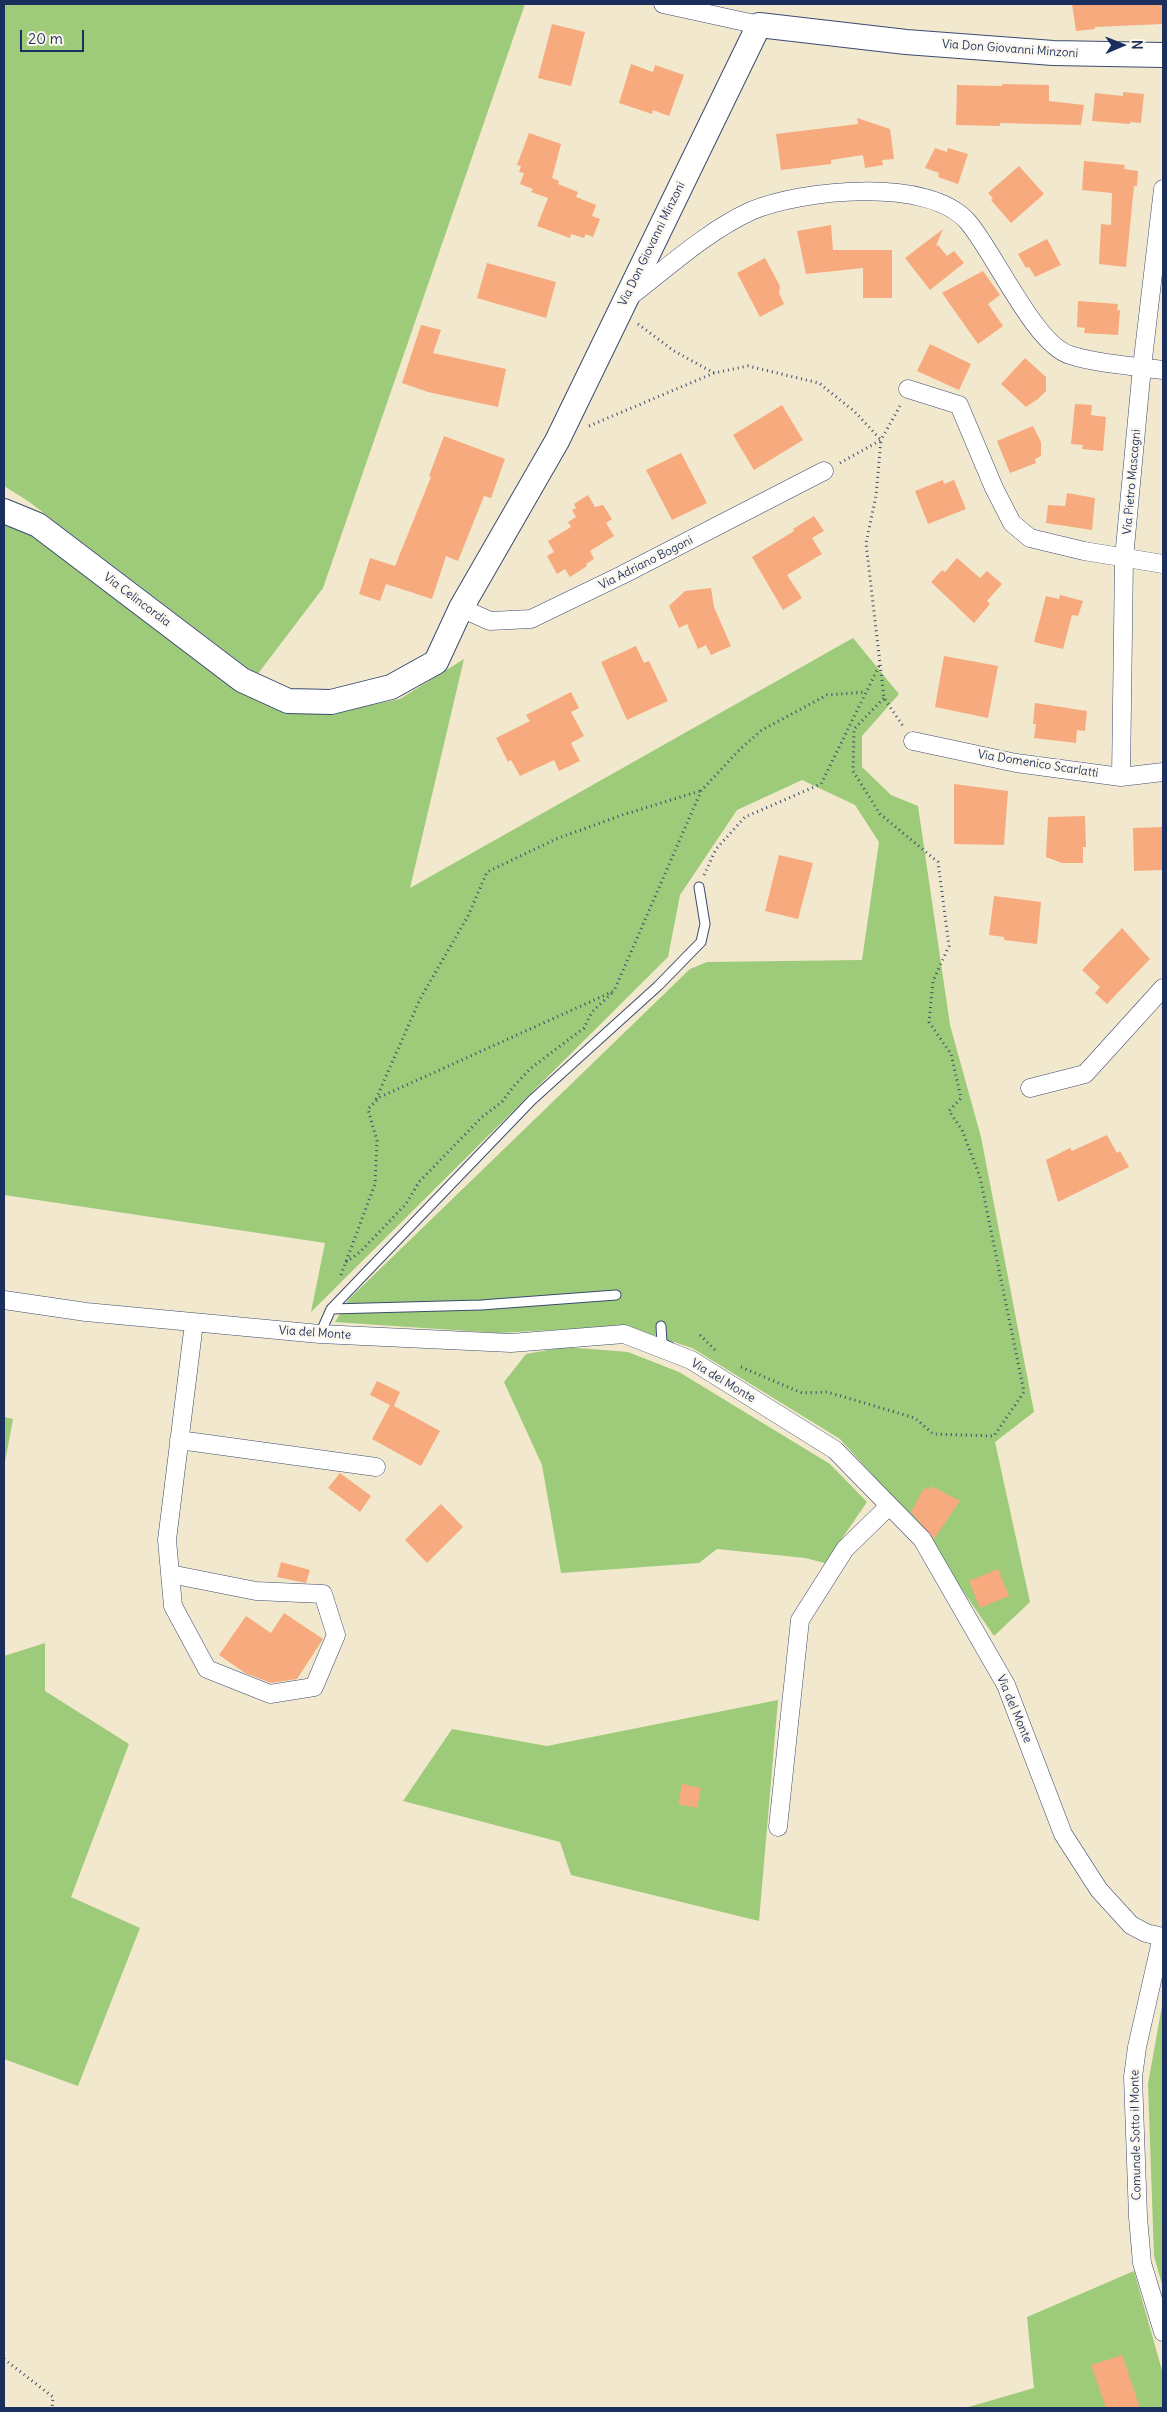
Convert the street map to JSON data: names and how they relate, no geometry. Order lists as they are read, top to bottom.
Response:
{
  "streets": {
    "street": [
      "Via Don Giovanni Minzoni",
      "Via Pietro Mascagni",
      "Via Adriano Bogoni",
      "Via Celincordia",
      "Via Domenico Scarlatti",
      "Via del Monte",
      "Comunale Sotto il Monte"
    ]
  },
  "crossings": [
    ["Via Don Giovanni Minzoni", "Via Adriano Bogoni"],
    ["Via Don Giovanni Minzoni", "Via Celincordia"],
    ["Via Pietro Mascagni", "Via Domenico Scarlatti"],
    ["Via del Monte", "Comunale Sotto il Monte"]
  ],
  "scale_bar": "20 m",
  "north": "right"
}
